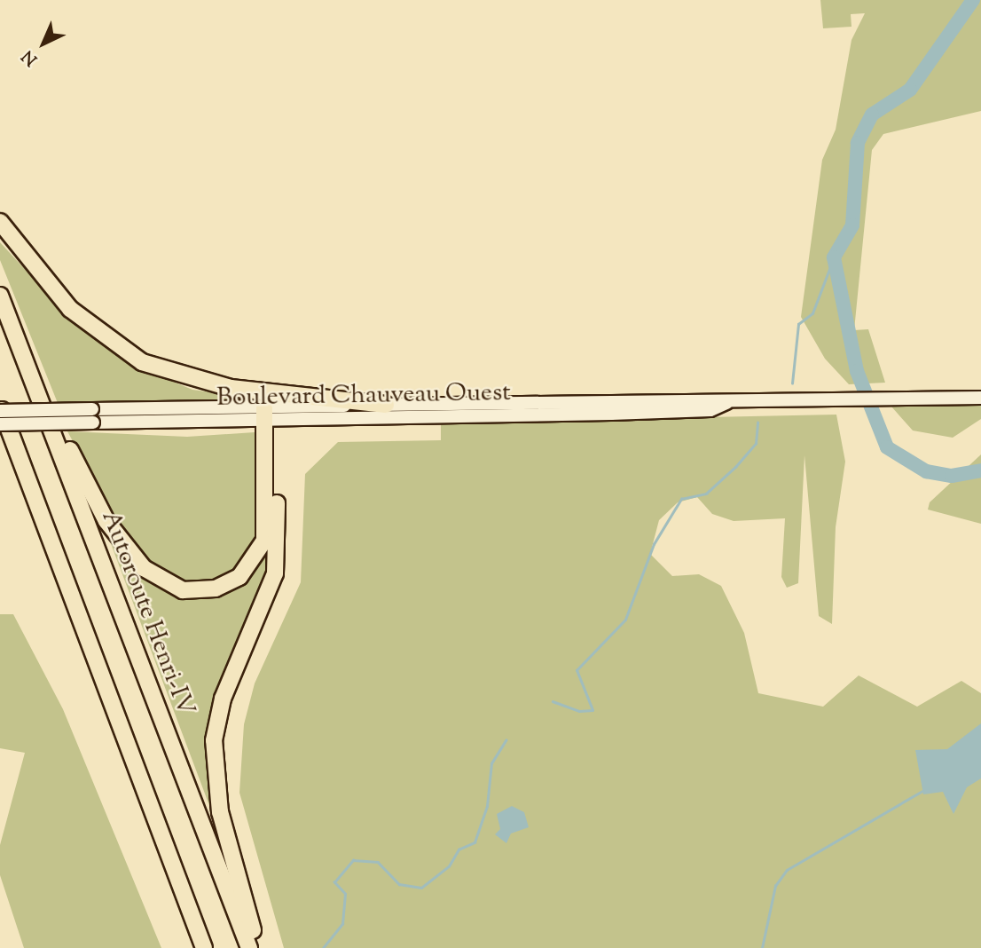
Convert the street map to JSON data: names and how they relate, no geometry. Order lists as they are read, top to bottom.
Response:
{
  "streets": {
    "highway": ["Autoroute Henri-IV"],
    "main road": ["Boulevard Chauveau Ouest"]
  },
  "north": "bottom left"
}
